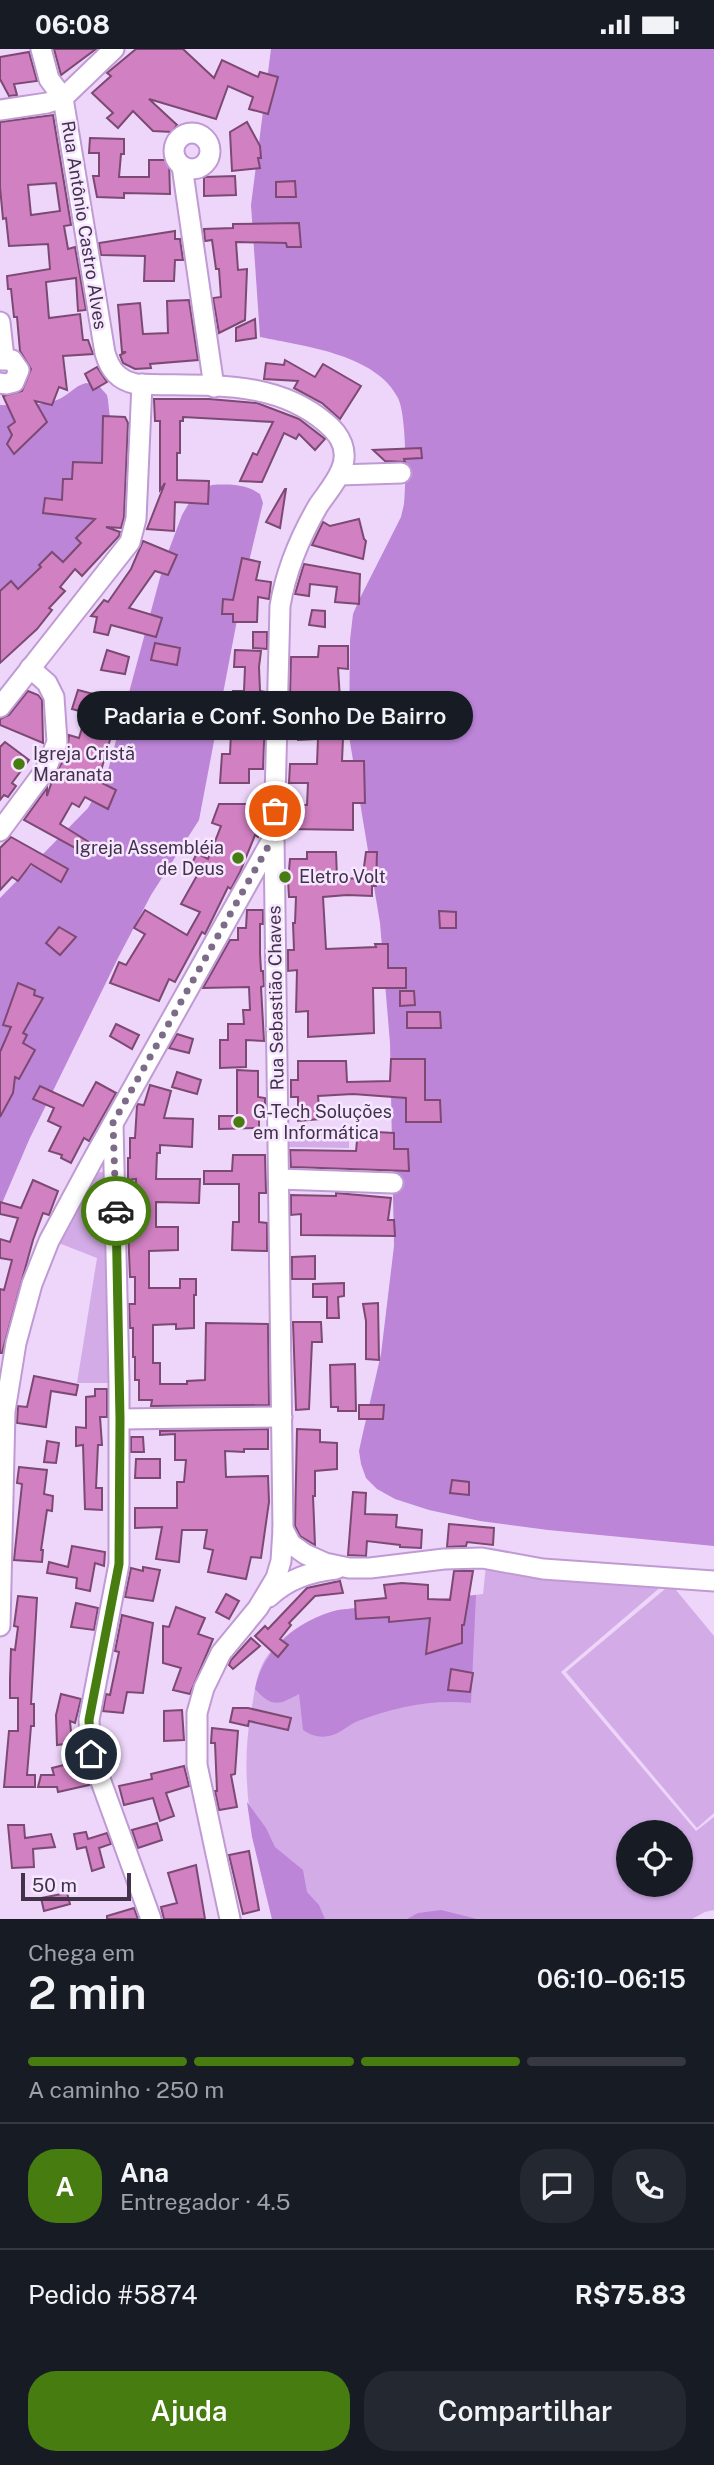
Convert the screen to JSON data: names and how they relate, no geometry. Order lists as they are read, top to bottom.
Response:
{
  "streets": {
    "street": ["Rua Antônio Castro Alves", "Rua Sebastião Chaves"]
  },
  "crossings": [
    ["Rua Antônio Castro Alves", "Rua Sebastião Chaves"]
  ],
  "places": [
    "Igreja Cristã Maranata",
    "Padaria e Conf. Sonho De Bairro",
    "Igreja Assembléia de Deus",
    "Eletro Volt",
    "G-Tech Soluções em Informática"
  ],
  "scale_bar": "50 m",
  "page": {
    "status": "06:08",
    "bubble": "Padaria e Conf. Sonho De Bairro",
    "scale": "50 m",
    "heading": ["2 min", "Chega em", "06:10–06:15"],
    "panel": [
      "Ana",
      "Entregador · 4.5",
      "Pedido #5874",
      "R$75.83"
    ],
    "bar": "A caminho · 250 m",
    "round": "A",
    "buttons": ["Ajuda", "Compartilhar"]
  }
}
